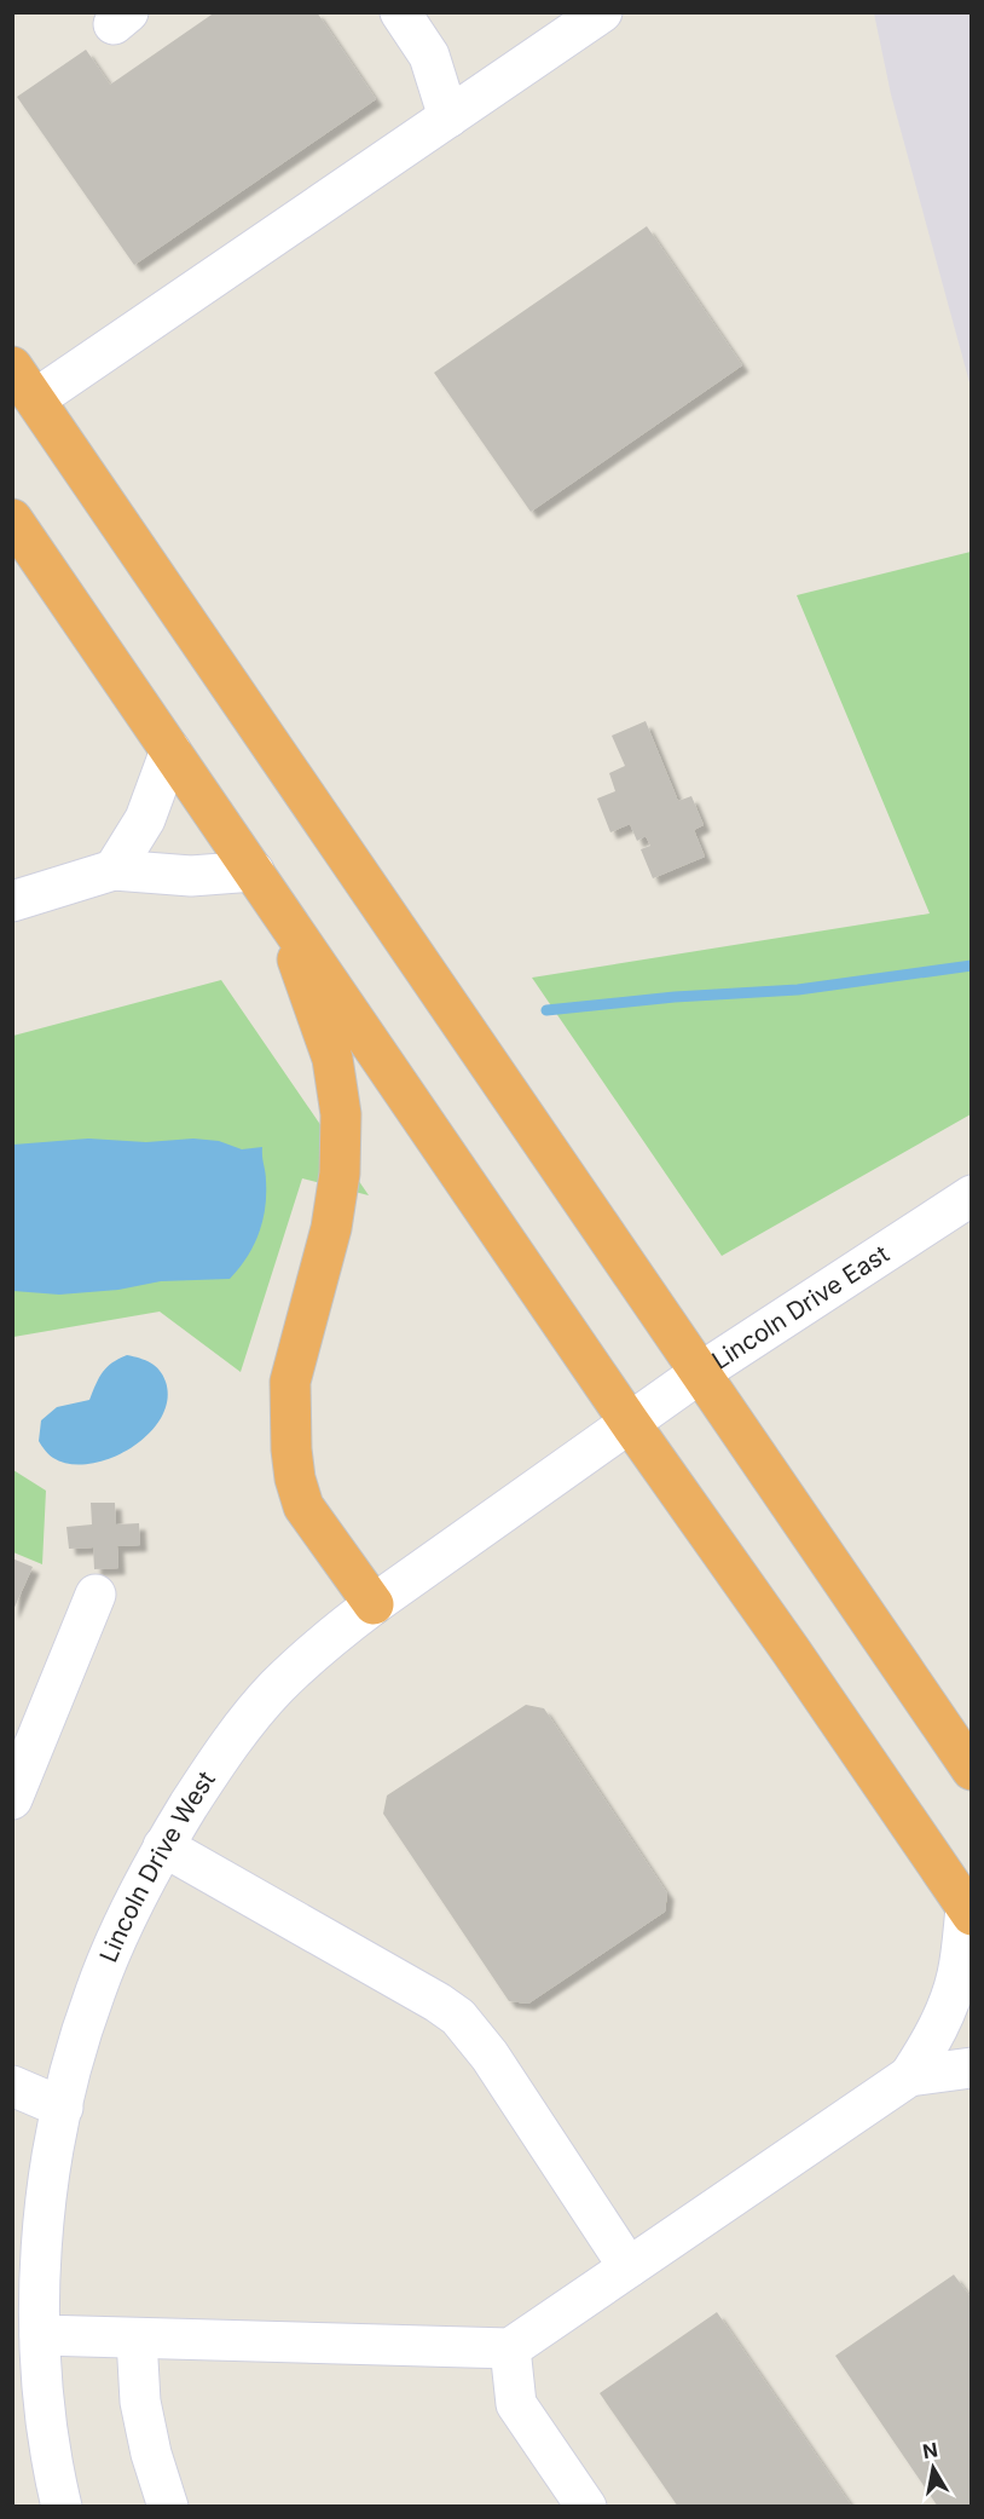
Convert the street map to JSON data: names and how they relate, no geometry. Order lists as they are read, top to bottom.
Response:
{
  "streets": {
    "street": ["Lincoln Drive East", "Lincoln Drive West"]
  },
  "crossings": [
    ["Lincoln Drive East", "Lincoln Drive West"]
  ],
  "north": "top"
}
